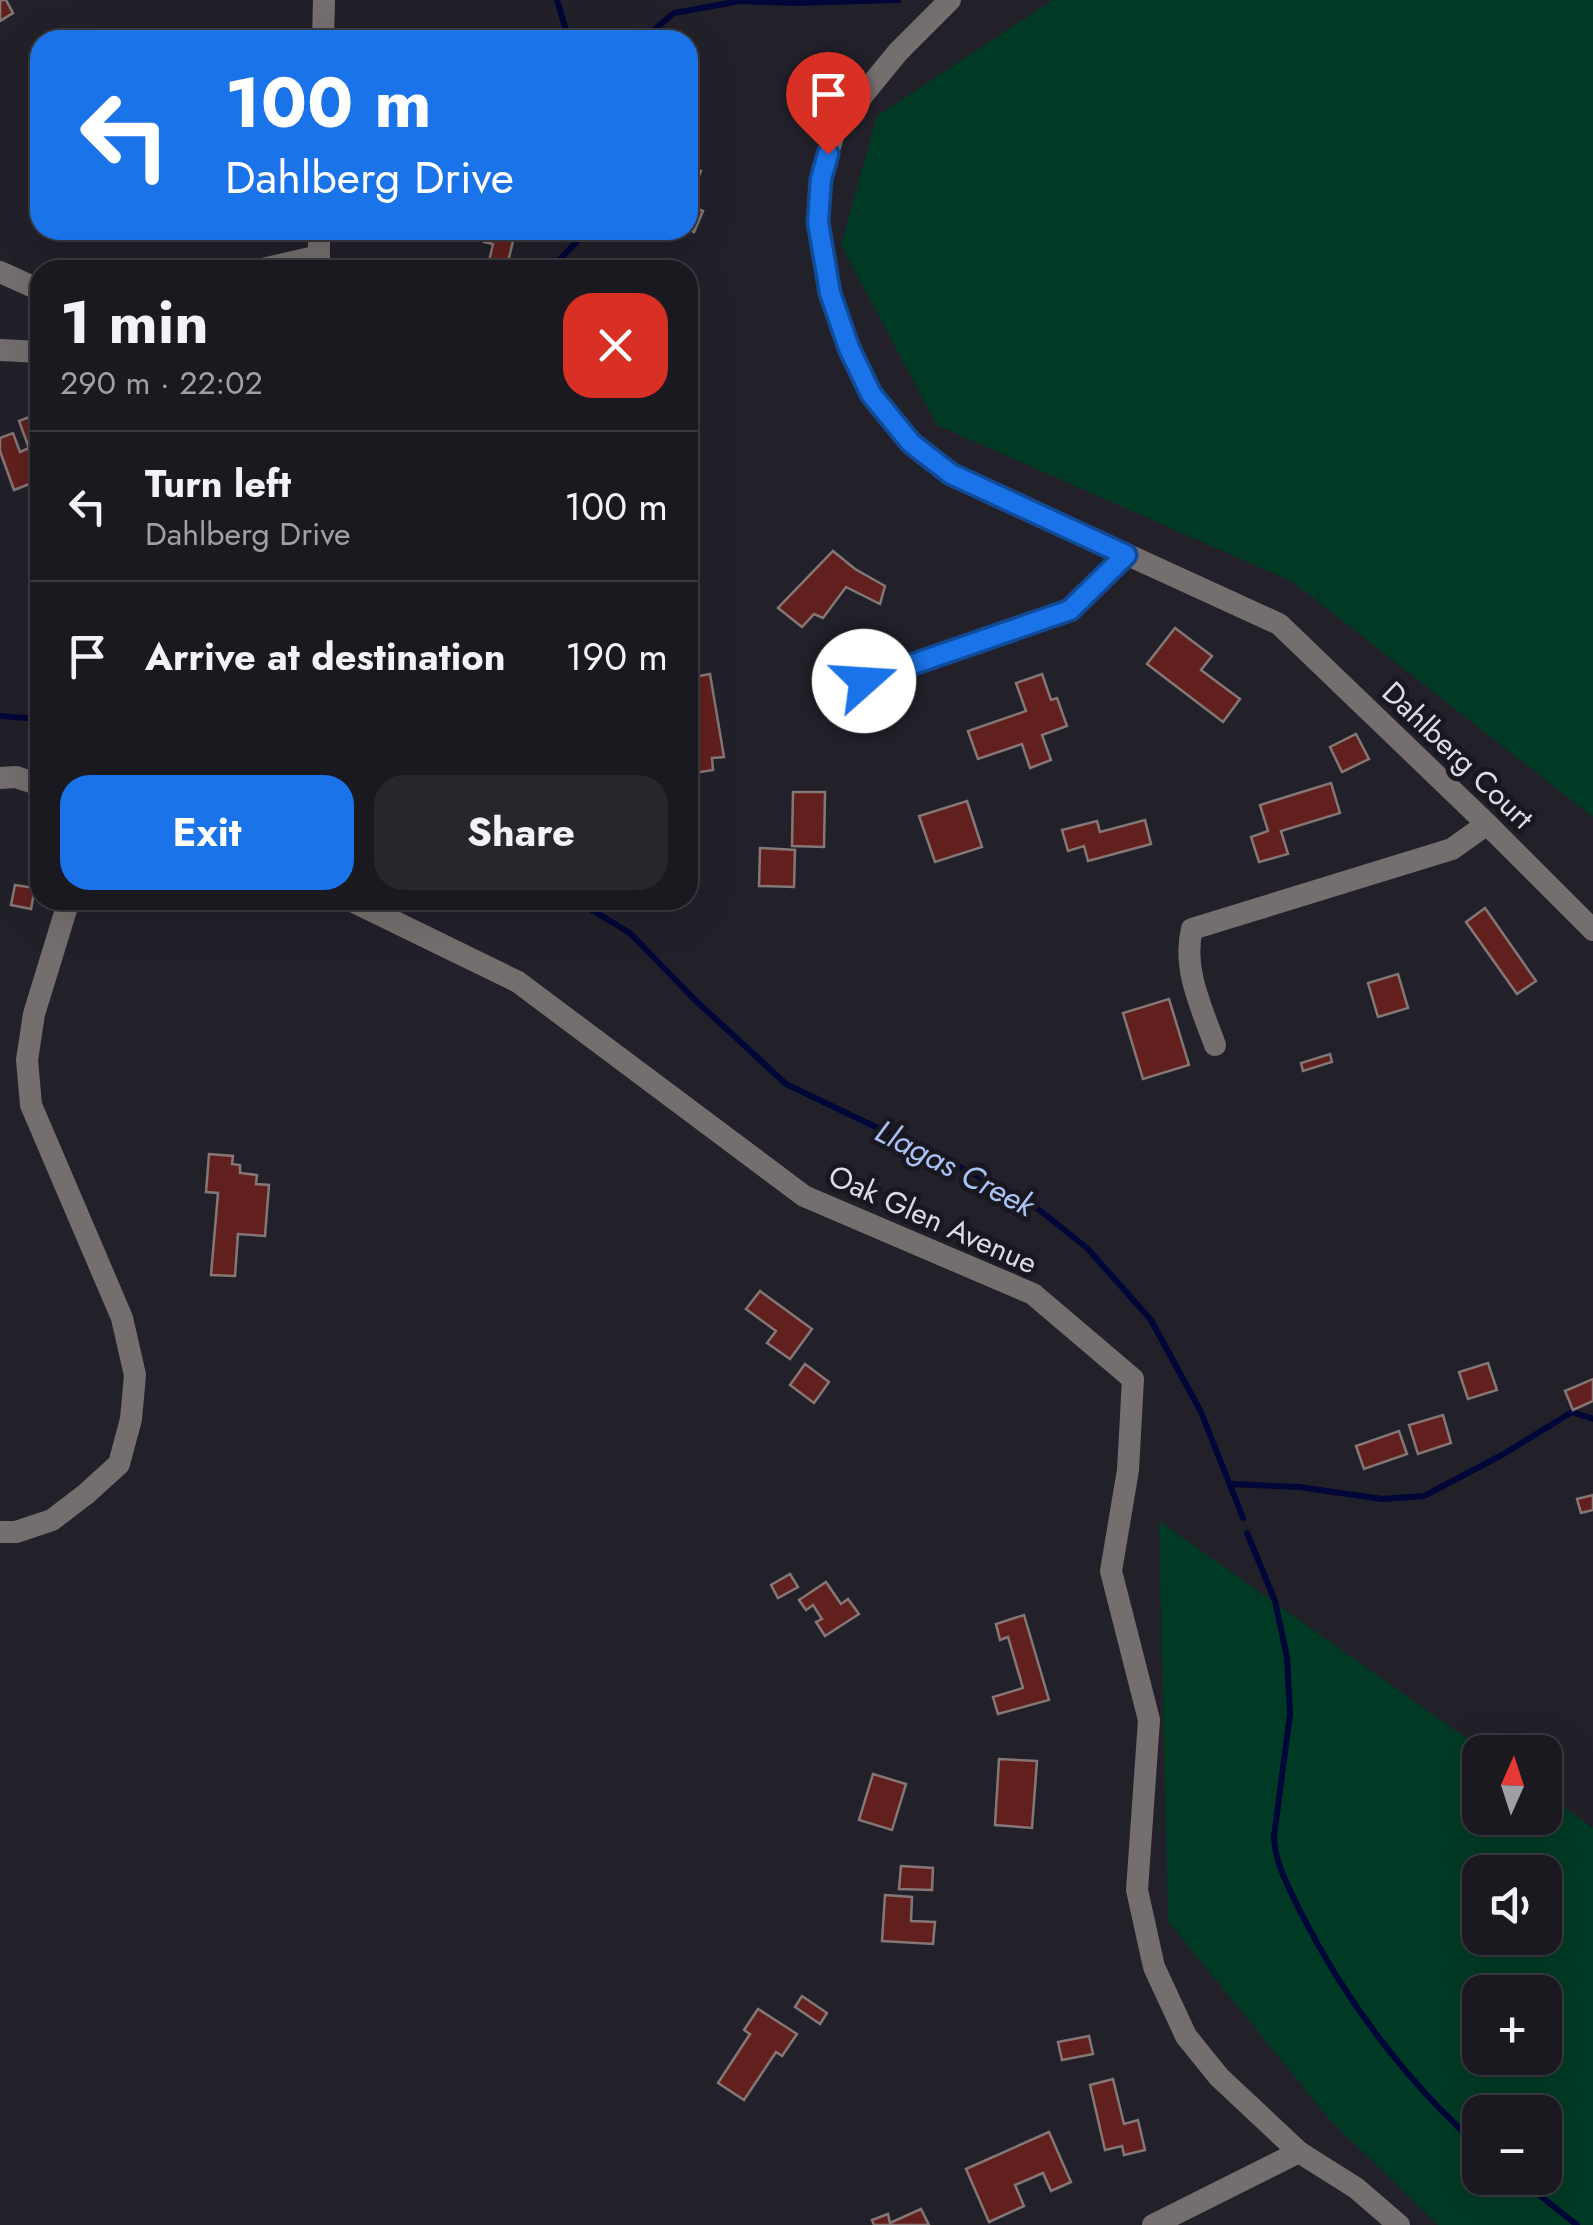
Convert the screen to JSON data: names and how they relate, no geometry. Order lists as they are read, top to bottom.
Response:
{
  "streets": {
    "street": ["Dahlberg Court", "Oak Glen Avenue"]
  },
  "water": ["Llagas Creek"],
  "north": "top",
  "page": {
    "turn": ["100 m", "Dahlberg Drive"],
    "heading": ["1 min", "290 m · 22:02"],
    "list": [
      {
        "name": "Turn left",
        "note": "Dahlberg Drive",
        "value": "100 m"
      },
      {
        "name": "Arrive at destination",
        "value": "190 m"
      }
    ],
    "buttons": ["Exit", "Share"],
    "map_buttons": ["+", "−"]
  }
}
